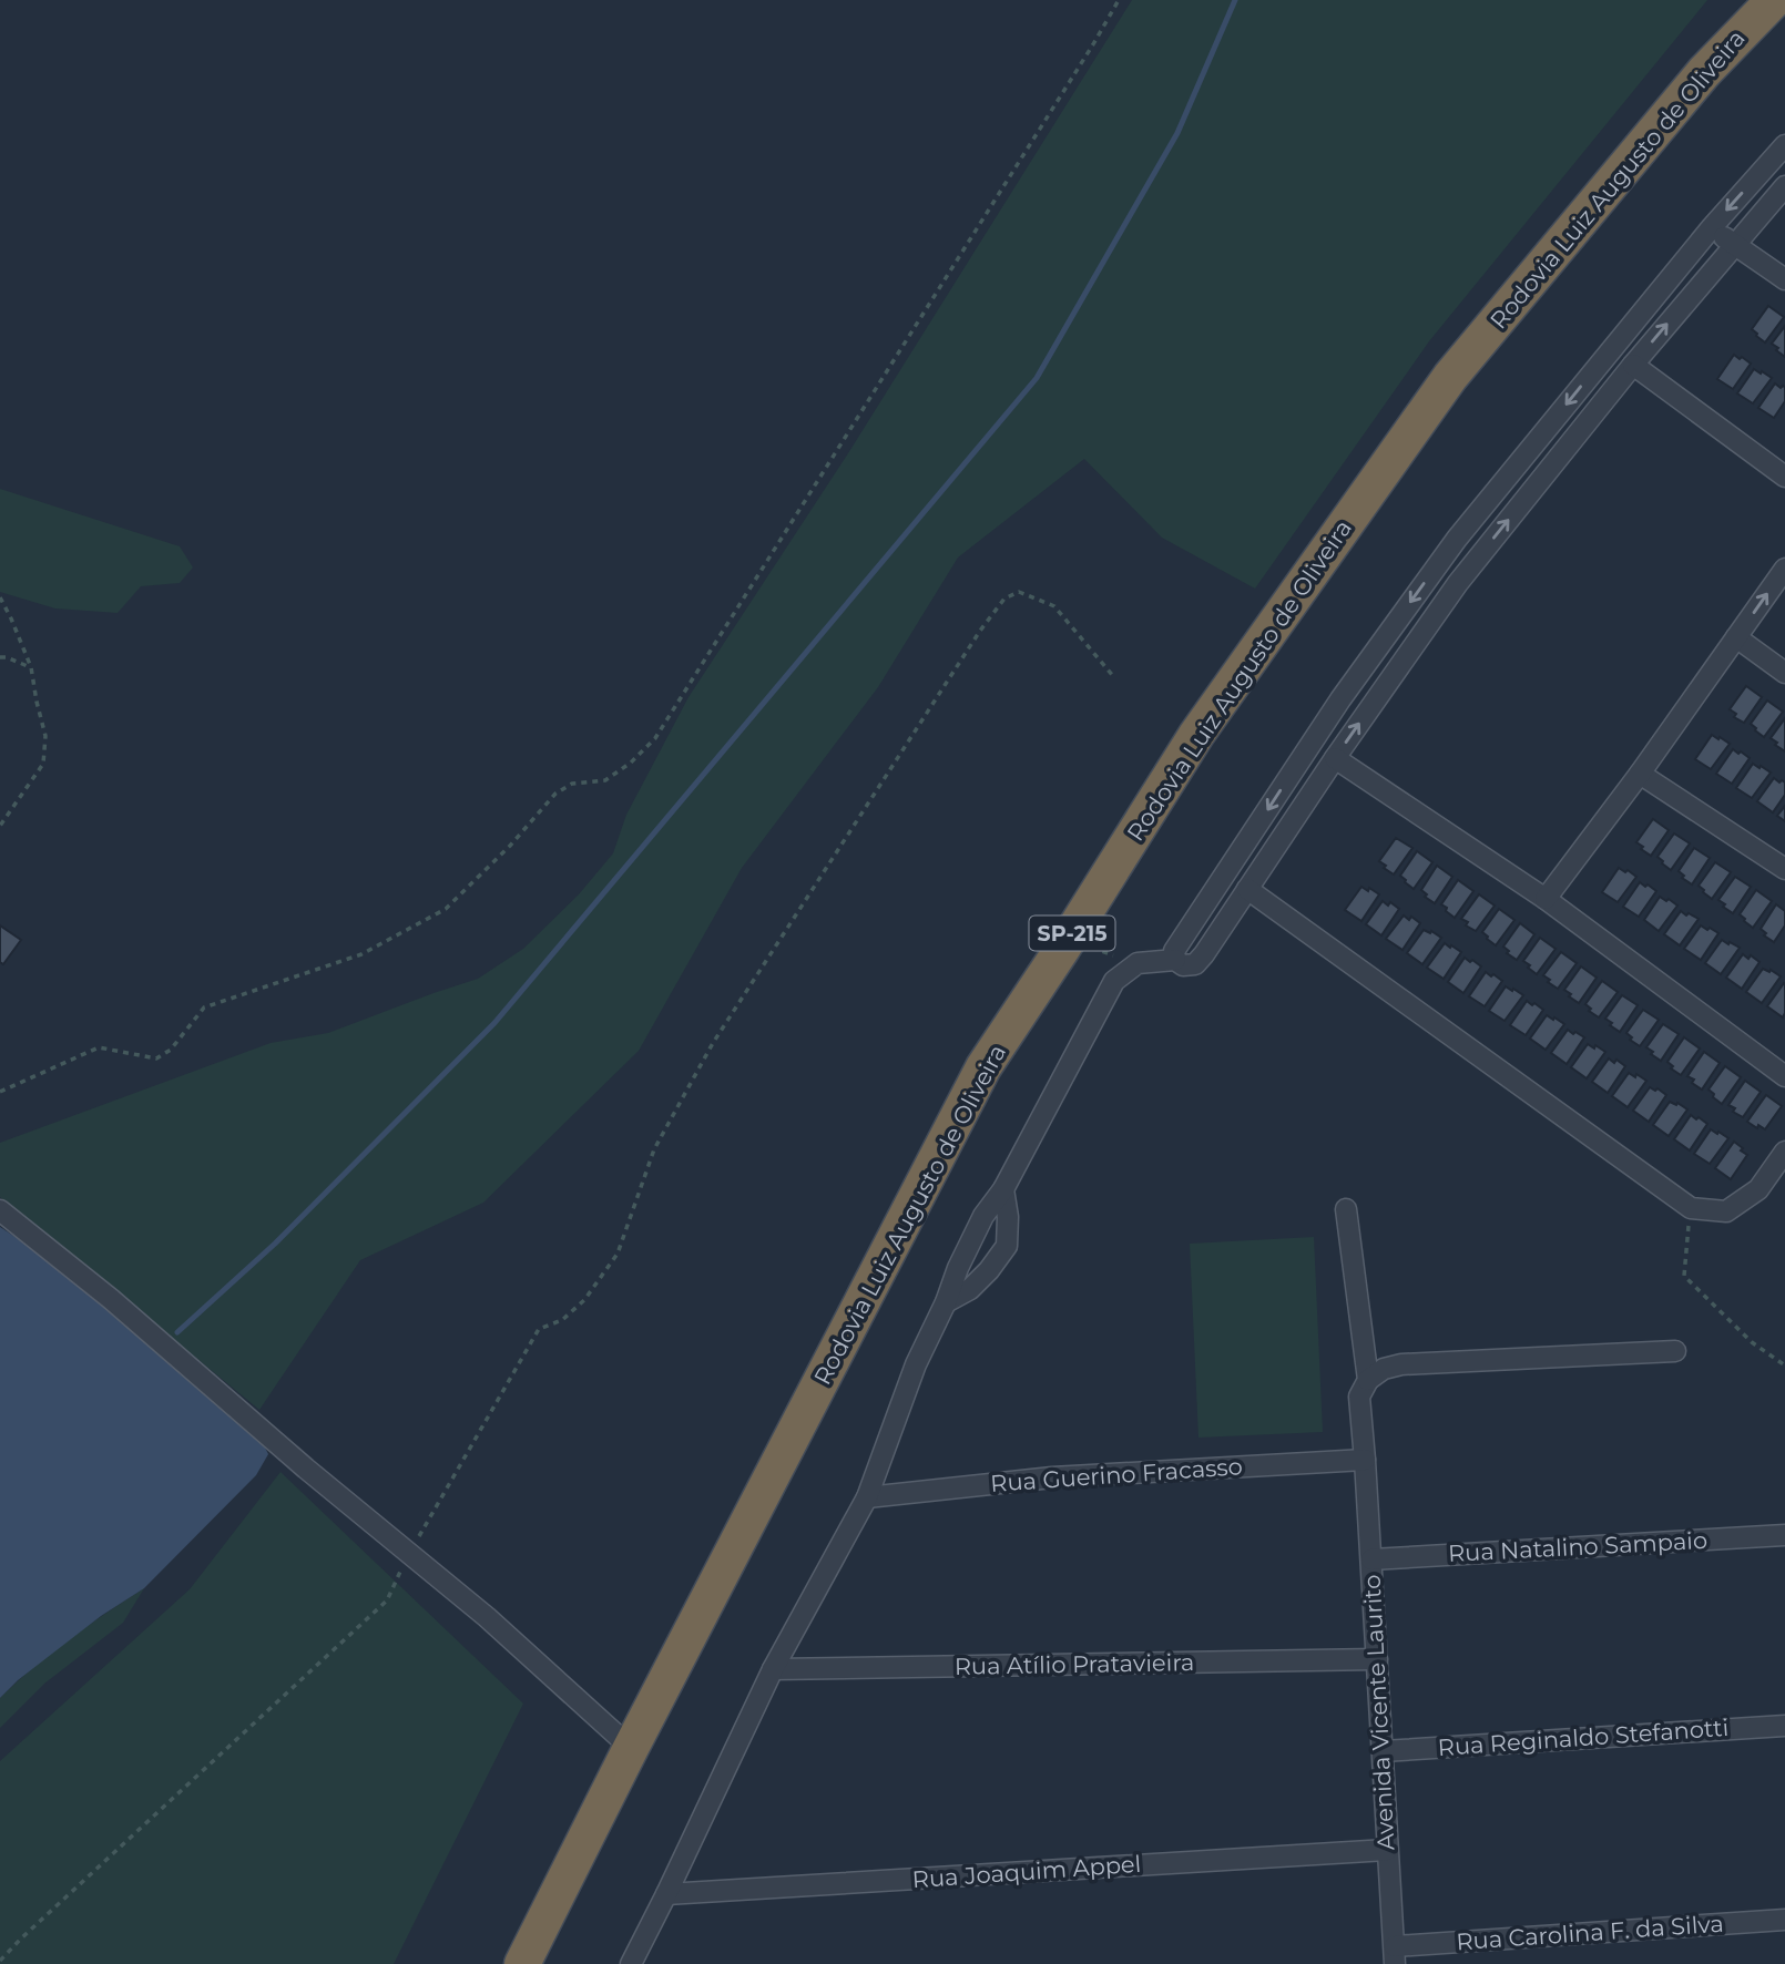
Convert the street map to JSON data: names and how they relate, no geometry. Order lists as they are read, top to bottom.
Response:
{
  "streets": {
    "highway": ["Rodovia Luiz Augusto de Oliveira", "SP-215"],
    "street": [
      "Rua Guerino Fracasso",
      "Rua Natalino Sampaio",
      "Rua Atílio Pratavieira",
      "Avenida Vicente Laurito",
      "Rua Reginaldo Stefanotti",
      "Rua Joaquim Appel",
      "Rua Carolina F. da Silva"
    ]
  },
  "crossings": [
    ["Rua Guerino Fracasso", "Avenida Vicente Laurito"],
    ["Rua Natalino Sampaio", "Avenida Vicente Laurito"],
    ["Rua Atílio Pratavieira", "Avenida Vicente Laurito"],
    ["Avenida Vicente Laurito", "Rua Reginaldo Stefanotti"],
    ["Avenida Vicente Laurito", "Rua Joaquim Appel"],
    ["Avenida Vicente Laurito", "Rua Carolina F. da Silva"]
  ]
}
